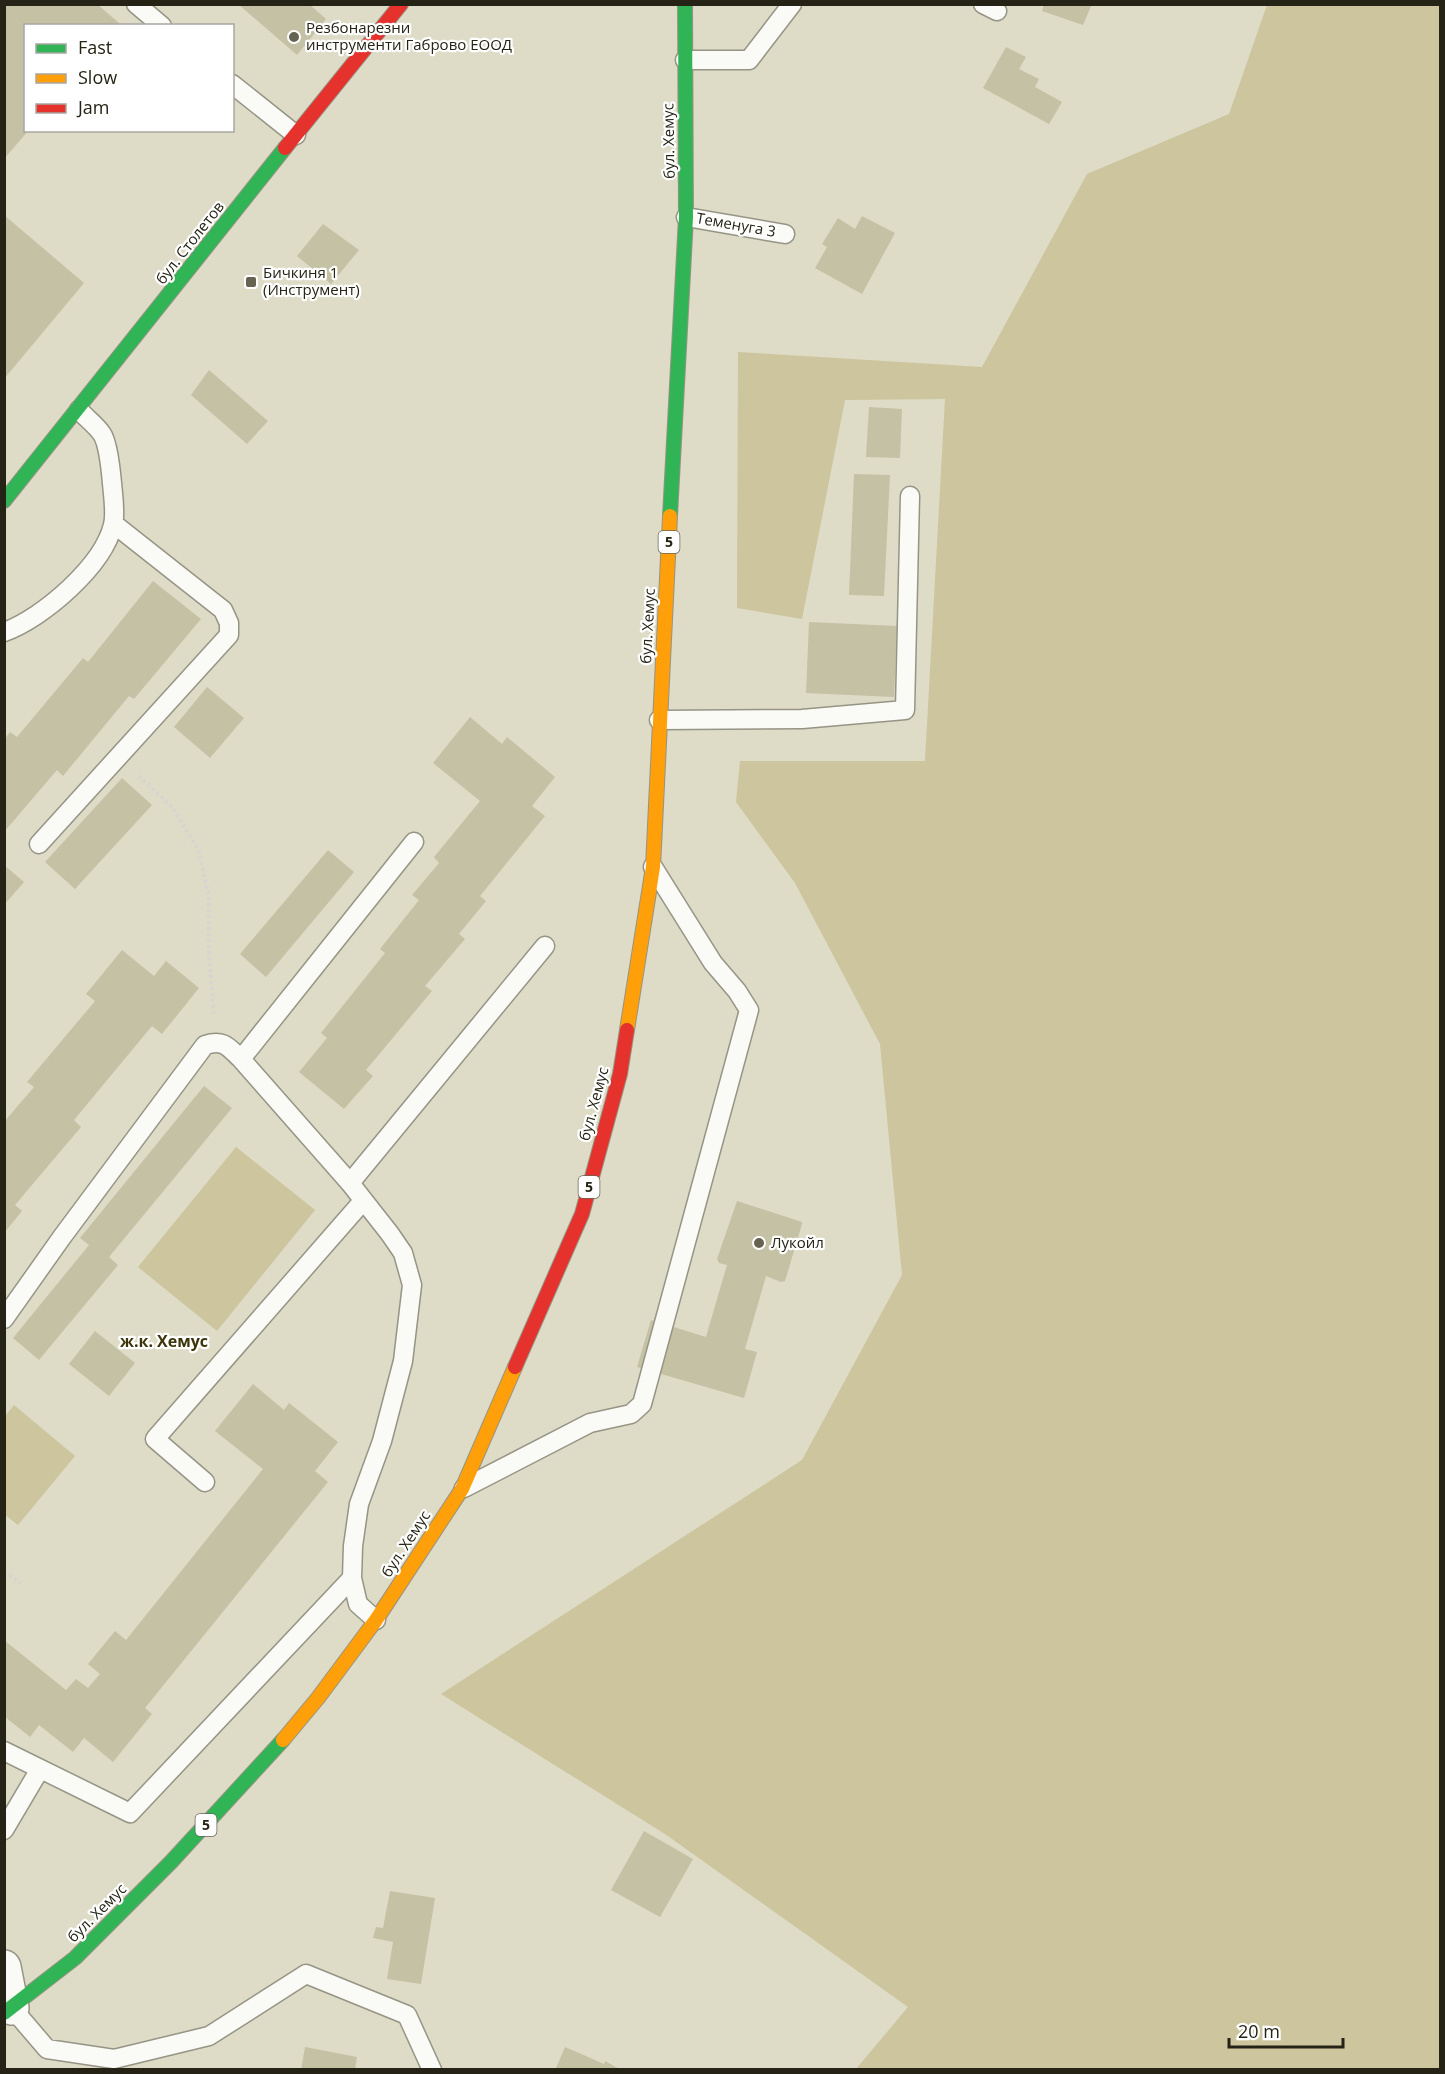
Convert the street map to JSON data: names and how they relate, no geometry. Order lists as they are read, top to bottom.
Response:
{
  "streets": {
    "main road": ["бул. Хемус", "бул. Столетов", "5"],
    "lane": ["Теменуга 3"]
  },
  "crossings": [
    ["бул. Хемус", "Теменуга 3"]
  ],
  "districts": ["ж.к. Хемус"],
  "places": {
    "other": ["Резбонарезни инструменти Габрово ЕООД", "Лукойл"],
    "transit": ["Бичкиня 1 (Инструмент)"]
  },
  "legend": ["Fast", "Slow", "Jam"],
  "scale_bar": "20 m"
}
